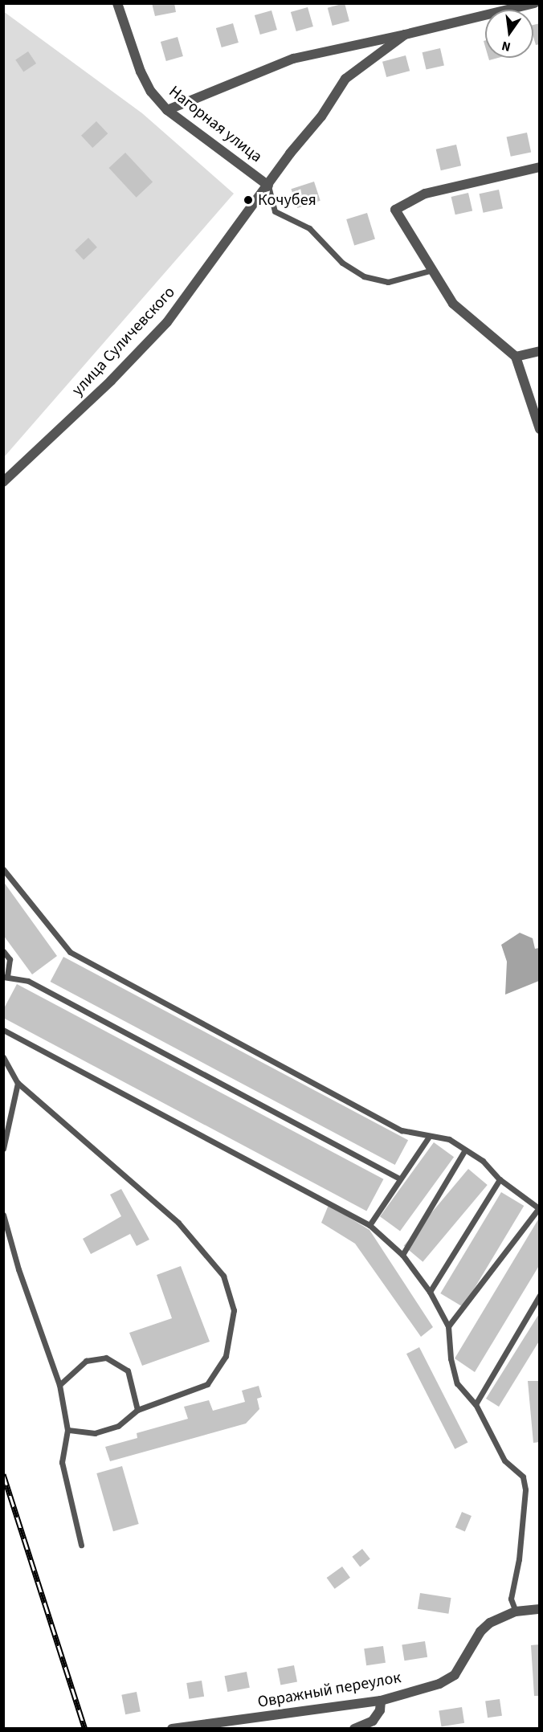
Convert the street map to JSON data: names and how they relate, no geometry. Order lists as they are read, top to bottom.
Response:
{
  "streets": {
    "street": ["Нагорная улица", "улица Суличевского", "Овражный переулок"]
  },
  "crossings": [
    ["Нагорная улица", "улица Суличевского"]
  ],
  "places": ["Кочубея"],
  "north": "bottom"
}
